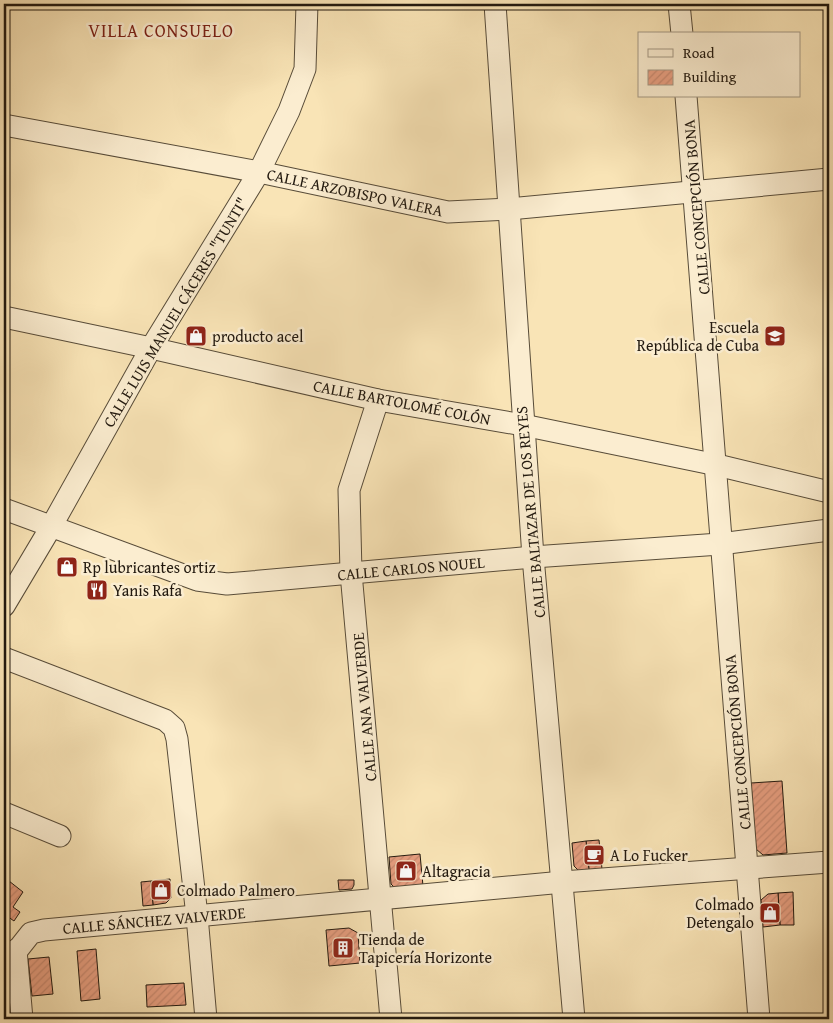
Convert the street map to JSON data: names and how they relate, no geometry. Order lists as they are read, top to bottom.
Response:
{
  "streets": {
    "street": [
      "CALLE ARZOBISPO VALERA",
      "CALLE CONCEPCIÓN BONA",
      "CALLE LUIS MANUEL CÁCERES \"TUNTI\"",
      "CALLE BARTOLOMÉ COLÓN",
      "CALLE BALTAZAR DE LOS REYES",
      "CALLE CARLOS NOUEL",
      "CALLE ANA VALVERDE",
      "CALLE SÁNCHEZ VALVERDE"
    ]
  },
  "crossings": [
    ["CALLE ARZOBISPO VALERA", "CALLE CONCEPCIÓN BONA"],
    ["CALLE ARZOBISPO VALERA", "CALLE LUIS MANUEL CÁCERES \"TUNTI\""],
    ["CALLE ARZOBISPO VALERA", "CALLE BALTAZAR DE LOS REYES"],
    ["CALLE CONCEPCIÓN BONA", "CALLE BARTOLOMÉ COLÓN"],
    ["CALLE CONCEPCIÓN BONA", "CALLE CARLOS NOUEL"],
    ["CALLE CONCEPCIÓN BONA", "CALLE SÁNCHEZ VALVERDE"],
    ["CALLE LUIS MANUEL CÁCERES \"TUNTI\"", "CALLE BARTOLOMÉ COLÓN"],
    ["CALLE LUIS MANUEL CÁCERES \"TUNTI\"", "CALLE CARLOS NOUEL"],
    ["CALLE BARTOLOMÉ COLÓN", "CALLE BALTAZAR DE LOS REYES"],
    ["CALLE BARTOLOMÉ COLÓN", "CALLE ANA VALVERDE"],
    ["CALLE BALTAZAR DE LOS REYES", "CALLE CARLOS NOUEL"],
    ["CALLE BALTAZAR DE LOS REYES", "CALLE SÁNCHEZ VALVERDE"],
    ["CALLE CARLOS NOUEL", "CALLE ANA VALVERDE"],
    ["CALLE ANA VALVERDE", "CALLE SÁNCHEZ VALVERDE"]
  ],
  "districts": ["VILLA CONSUELO"],
  "places": {
    "shop": [
      "producto acel",
      "Rp lubricantes ortiz",
      "Altagracia",
      "Colmado Palmero",
      "Colmado Detengalo"
    ],
    "school or university": ["Escuela República de Cuba"],
    "restaurant": ["Yanis Rafa"],
    "cafe": ["A Lo Fucker"],
    "building": ["Tienda de Tapicería Horizonte"]
  },
  "legend": ["Road", "Building"]
}
